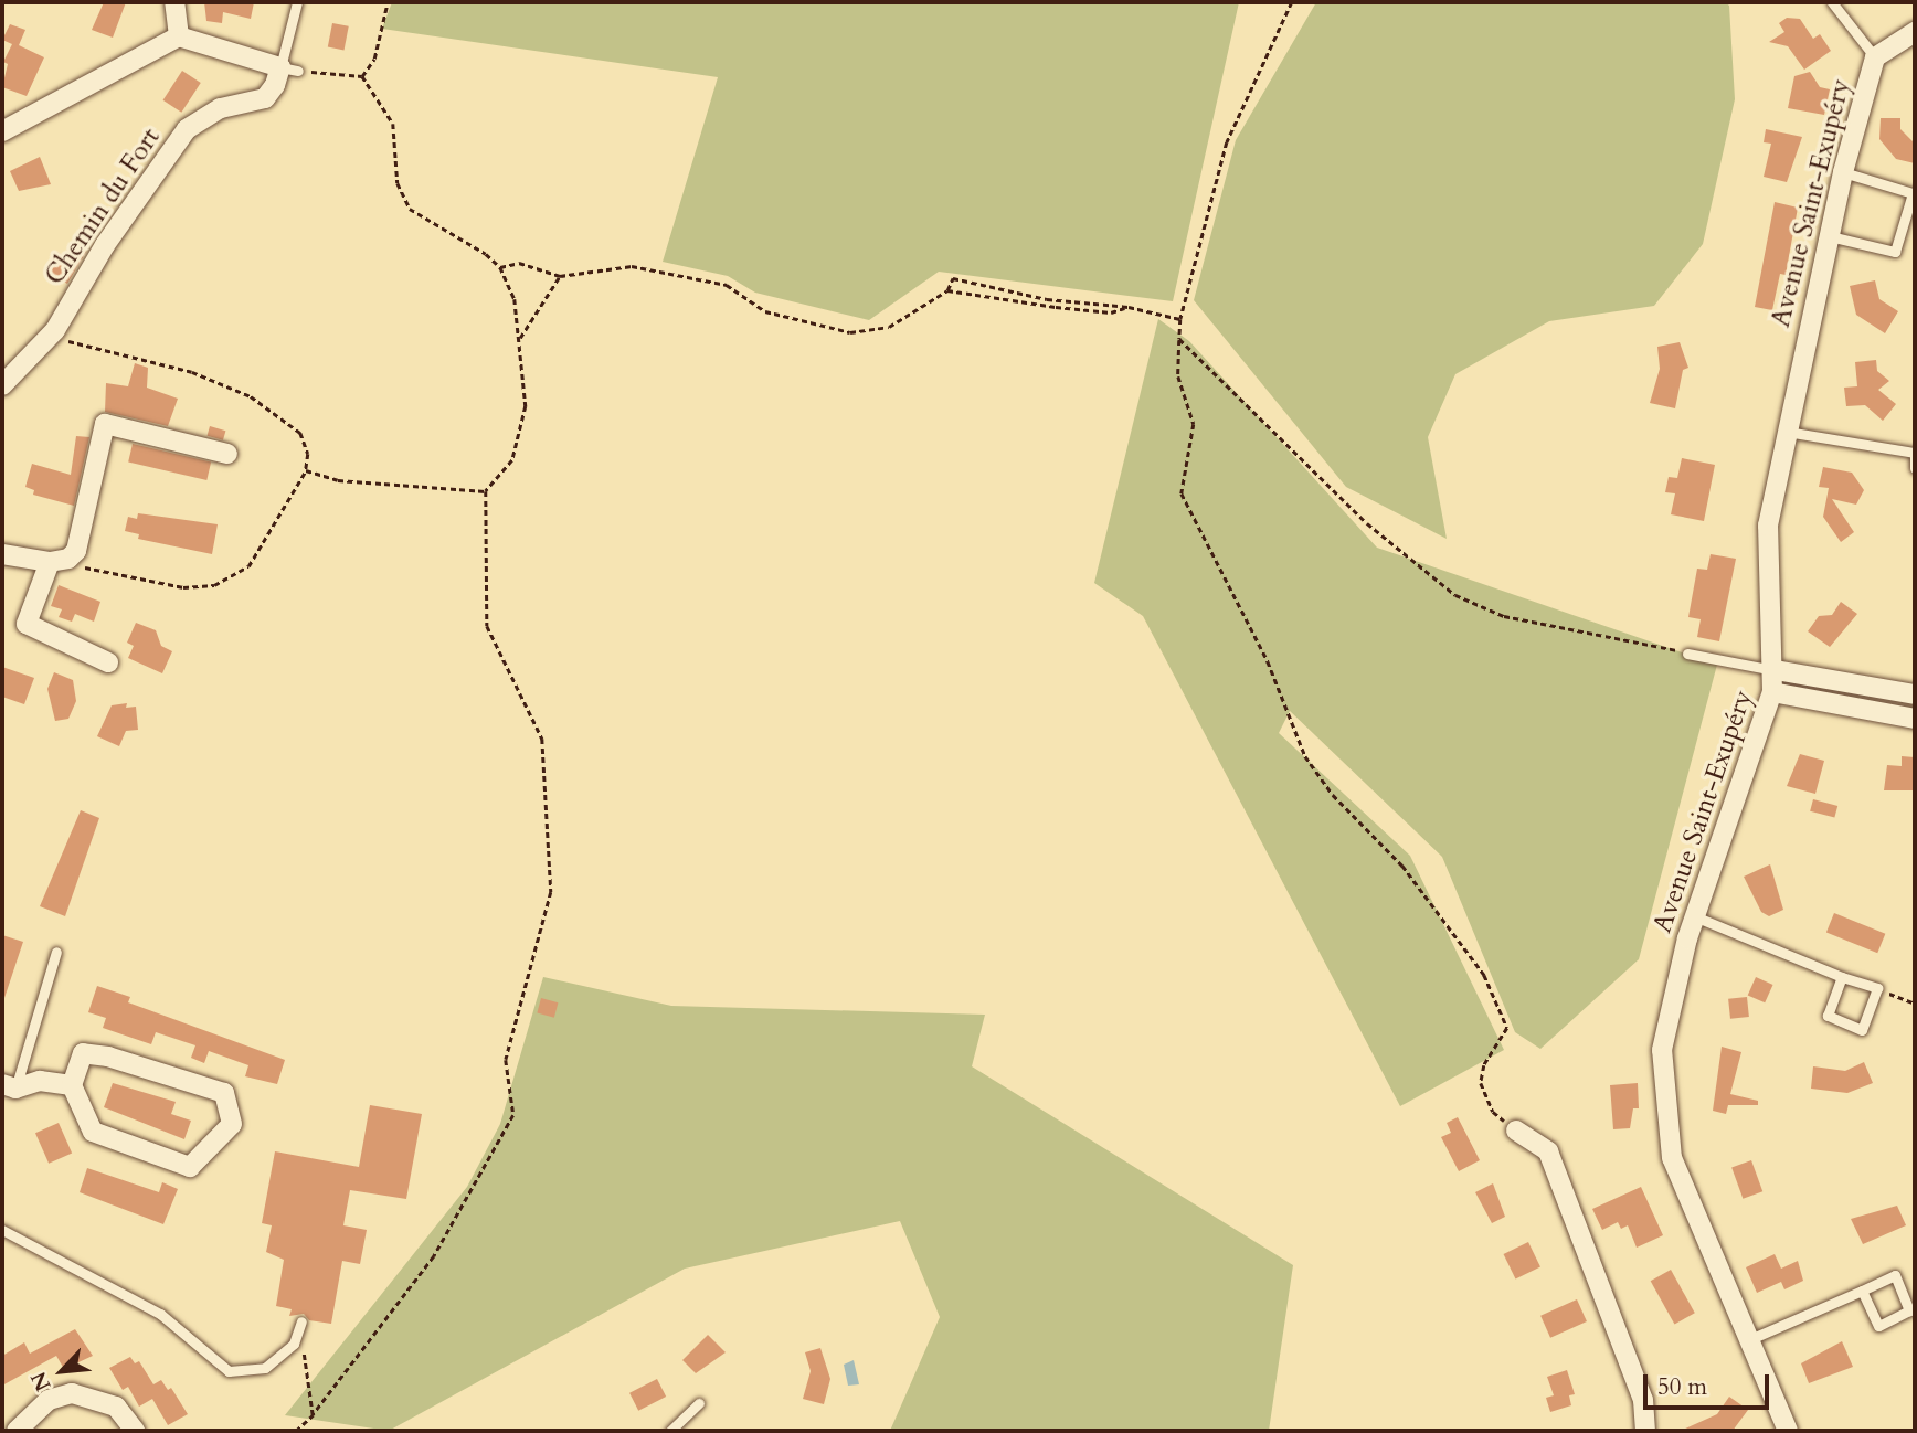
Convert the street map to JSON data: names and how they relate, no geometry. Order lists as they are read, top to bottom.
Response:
{
  "streets": {
    "street": ["Avenue Saint-Exupéry", "Chemin du Fort"]
  },
  "scale_bar": "50 m",
  "north": "bottom left"
}
